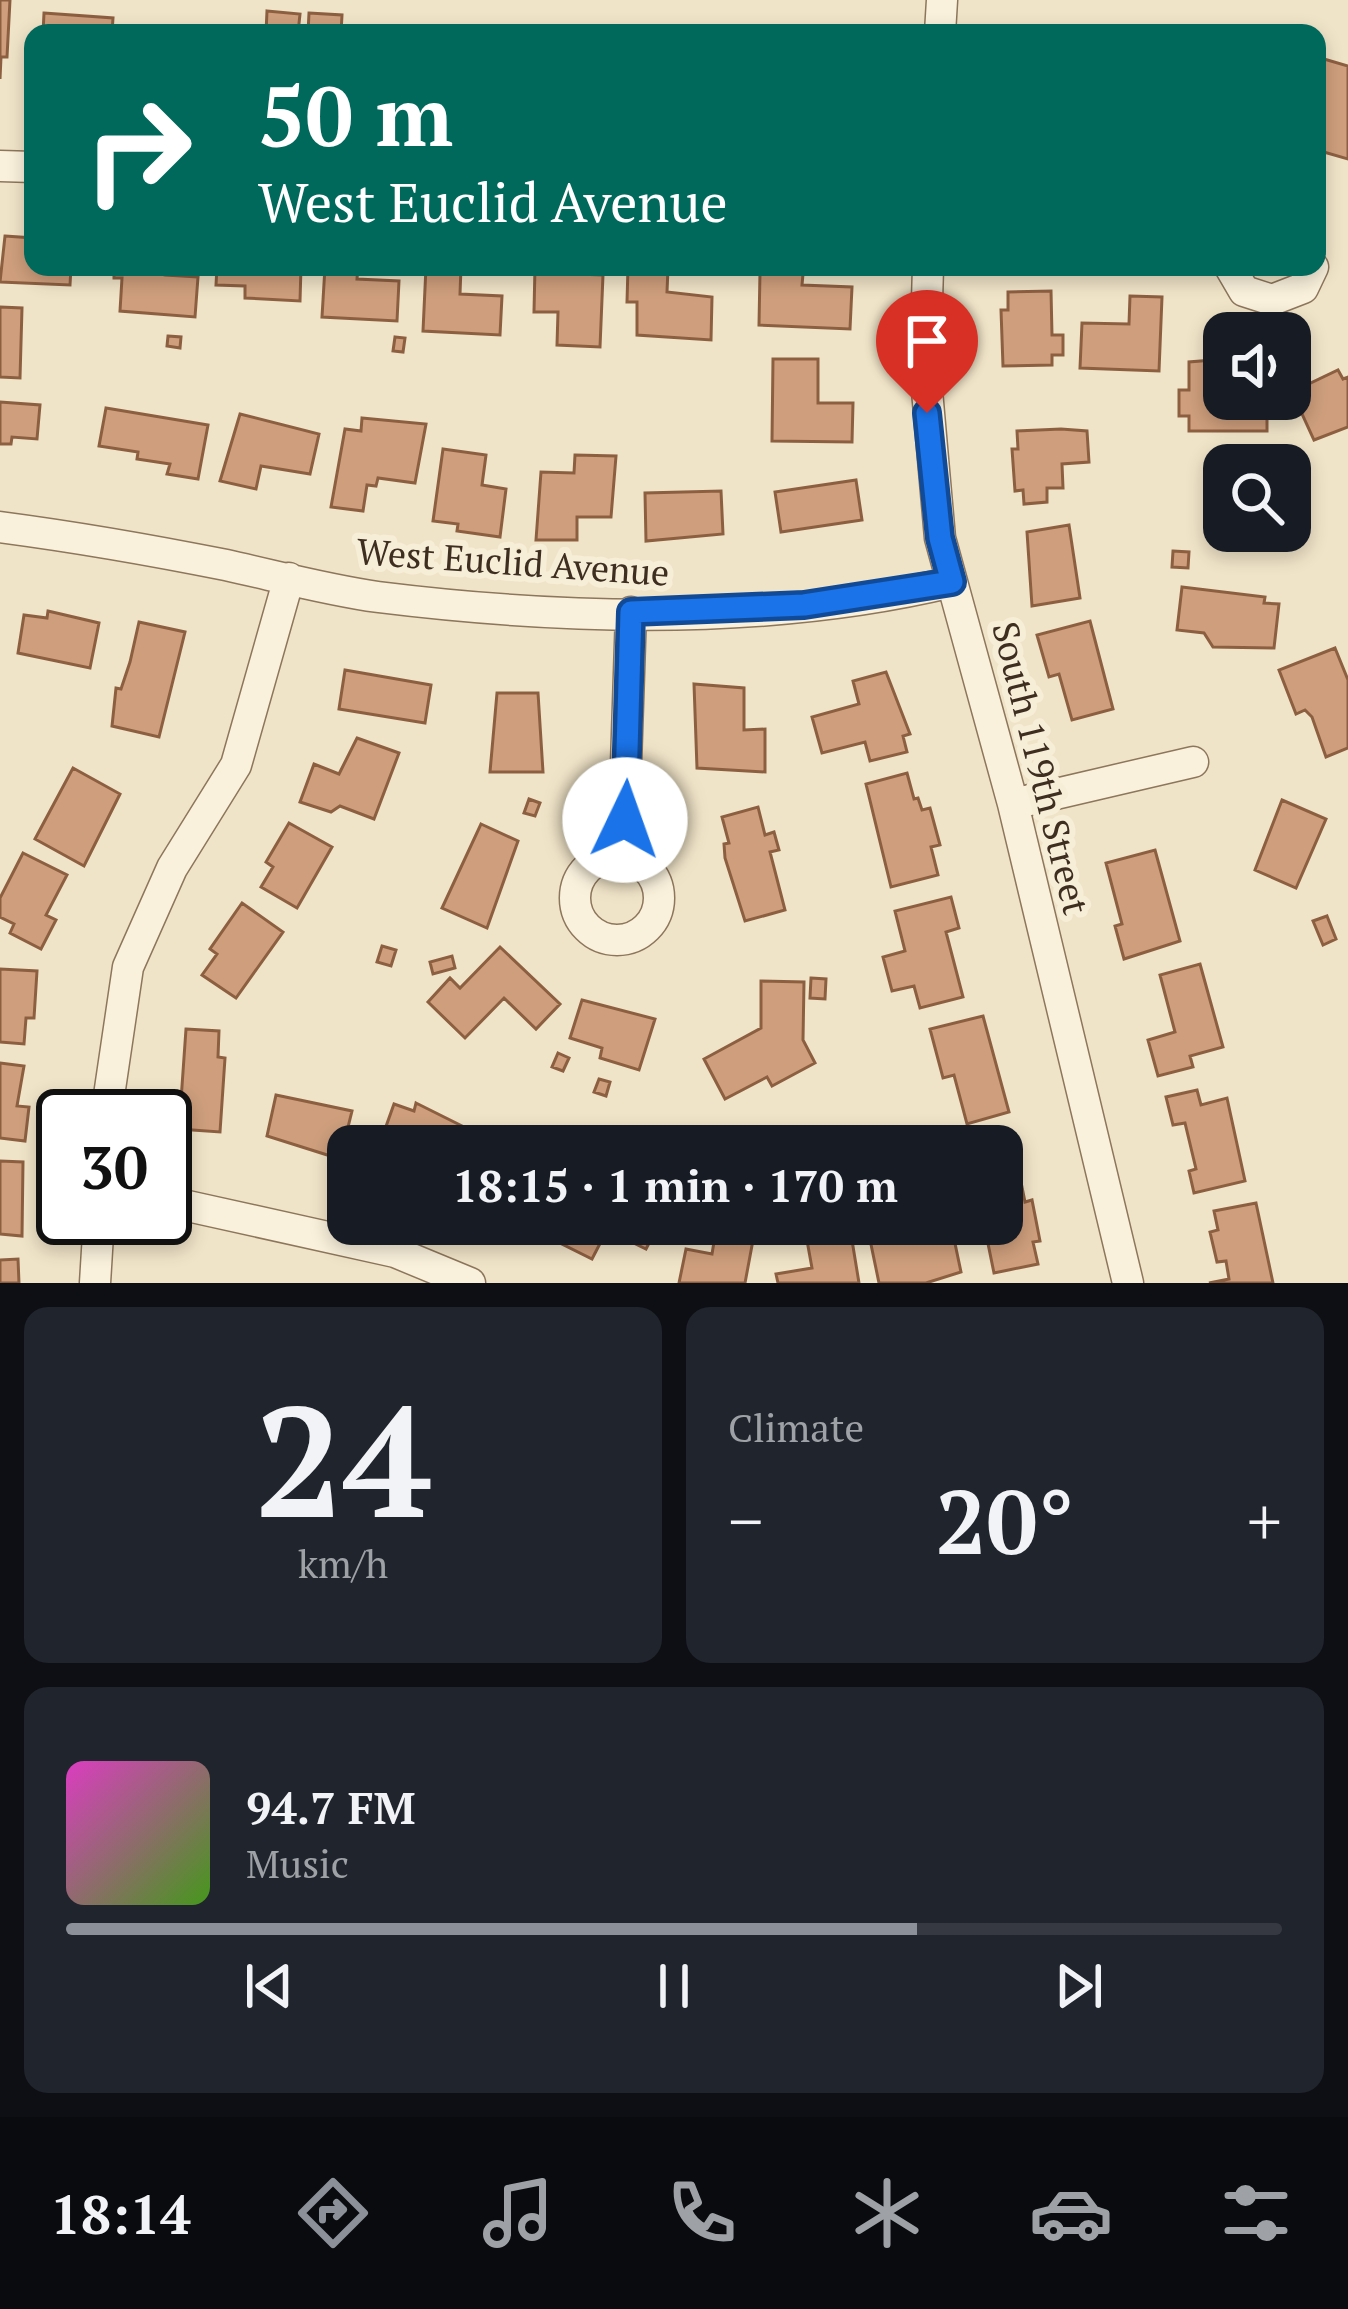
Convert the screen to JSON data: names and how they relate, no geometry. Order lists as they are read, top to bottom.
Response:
{
  "streets": {
    "street": ["West Euclid Avenue", "South 119th Street"]
  },
  "crossings": [
    ["West Euclid Avenue", "South 119th Street"]
  ],
  "page": {
    "turn": ["50 m", "West Euclid Avenue"],
    "limit": "30",
    "trip": "18:15 · 1 min · 170 m",
    "tile": [
      ["24", "km/h"],
      "Climate"
    ],
    "heat": ["−", "20°", "+"],
    "song": ["94.7 FM", "Music"],
    "tabs": "18:14"
  }
}
